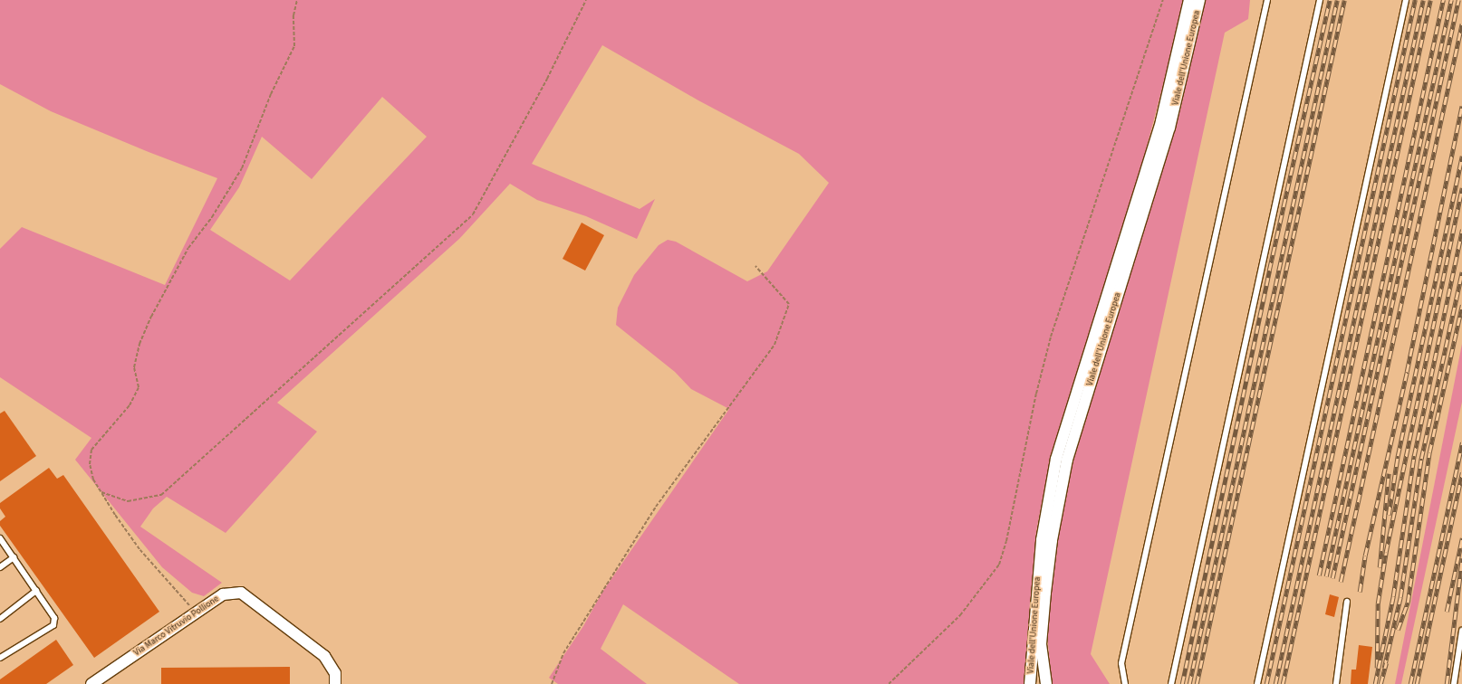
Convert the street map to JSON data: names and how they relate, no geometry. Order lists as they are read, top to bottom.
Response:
{
  "streets": {
    "street": ["Viale dell'Unione Europea", "Via Marco Vitruvio Pollione"]
  }
}
